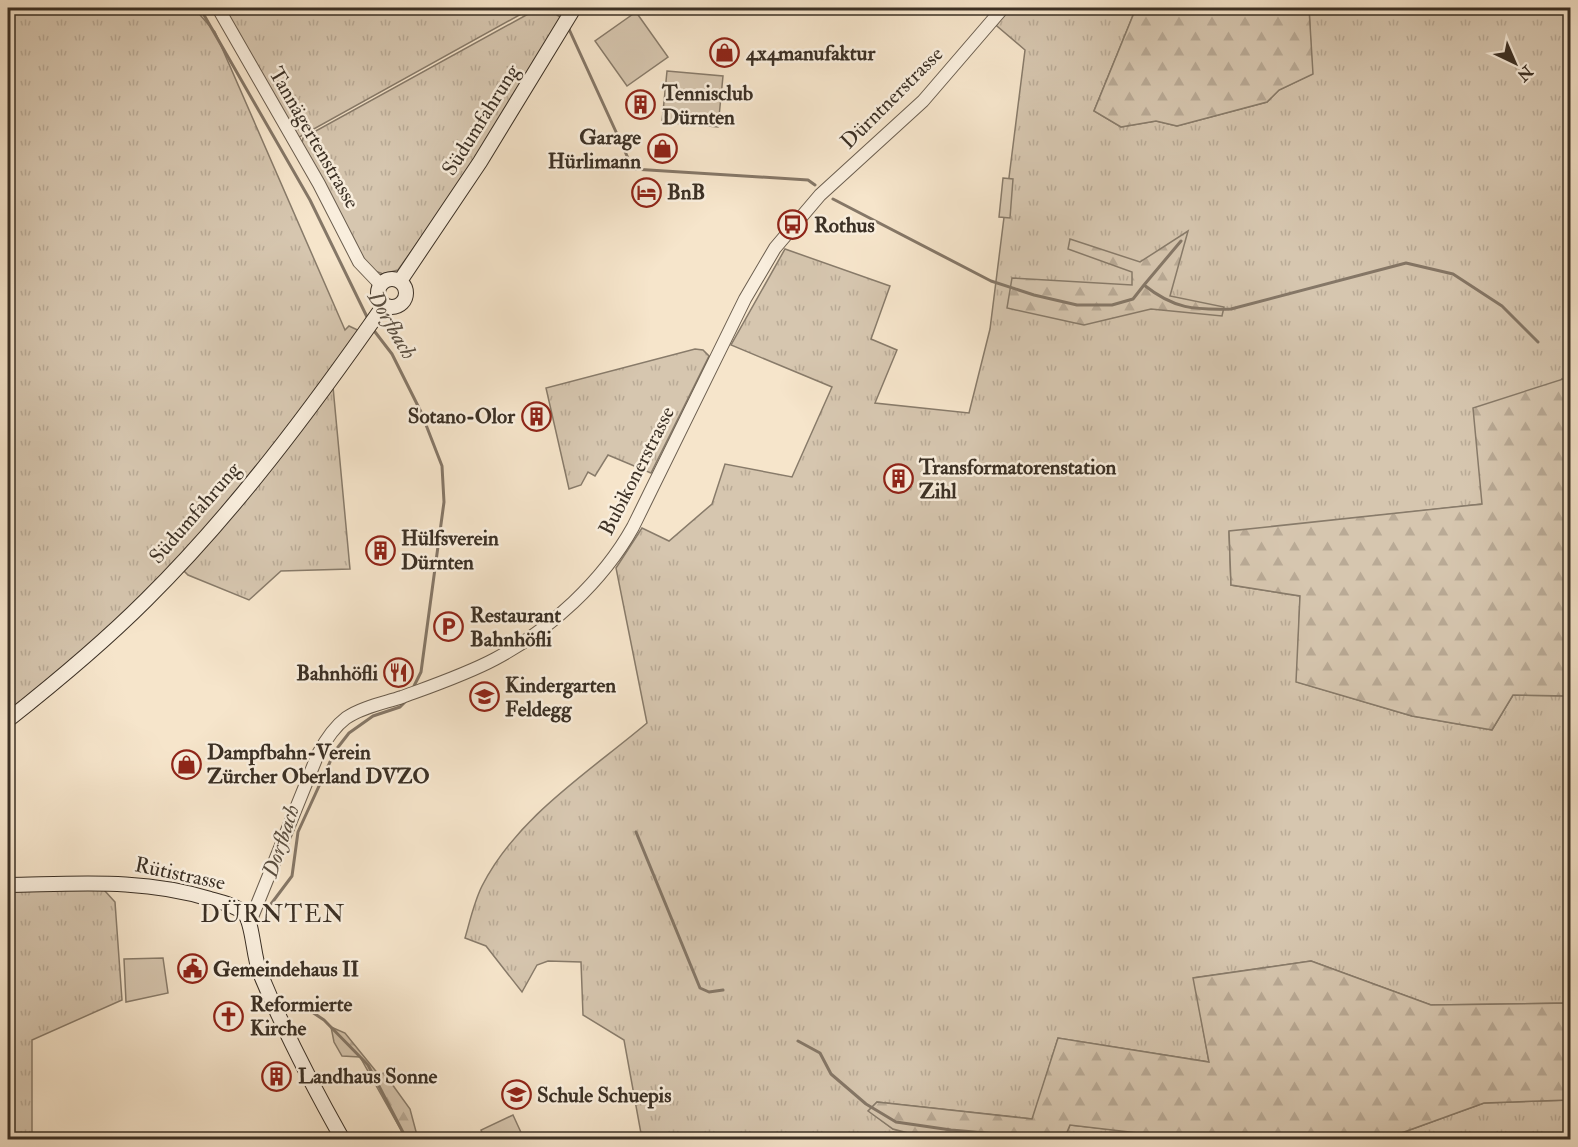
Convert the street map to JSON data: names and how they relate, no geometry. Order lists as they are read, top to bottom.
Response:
{
  "streets": {
    "main road": ["Südumfahrung", "Rütistrasse"],
    "street": ["Dürntnerstrasse", "Tannägertenstrasse", "Bubikonerstrasse"]
  },
  "crossings": [
    ["Dürntnerstrasse", "Bubikonerstrasse"],
    ["Südumfahrung", "Tannägertenstrasse"],
    ["Bubikonerstrasse", "Rütistrasse"]
  ],
  "districts": ["DÜRNTEN"],
  "water": ["Dorfbach"],
  "places": {
    "shop": ["4x4manufaktur", "Garage Hürlimann", "Dampfbahn-Verein Zürcher Oberland DVZO"],
    "building": [
      "Tennisclub Dürnten",
      "Sotano-Olor",
      "Transformatorenstation Zihl",
      "Hülfsverein Dürnten",
      "Landhaus Sonne"
    ],
    "hotel": ["BnB"],
    "bus stop": ["Rothus"],
    "parking": ["Restaurant Bahnhöfli"],
    "restaurant": ["Bahnhöfli"],
    "school or university": ["Kindergarten Feldegg", "Schule Schuepis"],
    "public building": ["Gemeindehaus II"],
    "church": ["Reformierte Kirche"]
  },
  "north": "bottom right"
}
